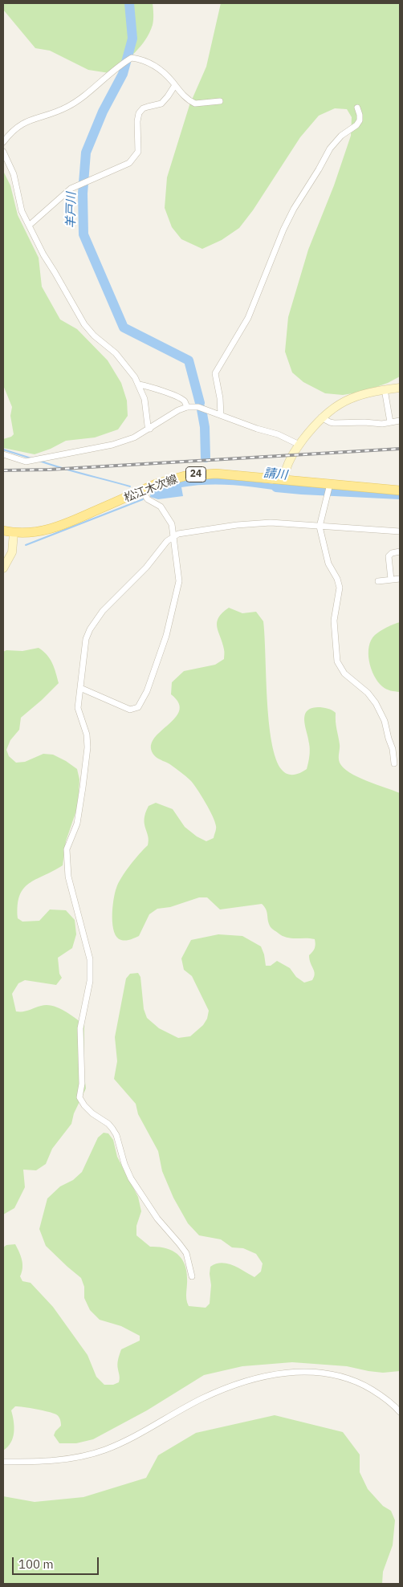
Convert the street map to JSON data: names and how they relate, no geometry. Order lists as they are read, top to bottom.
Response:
{
  "streets": {
    "main road": ["24", "松江木次線"]
  },
  "water": ["羊戸川", "請川"],
  "scale_bar": "100 m"
}
